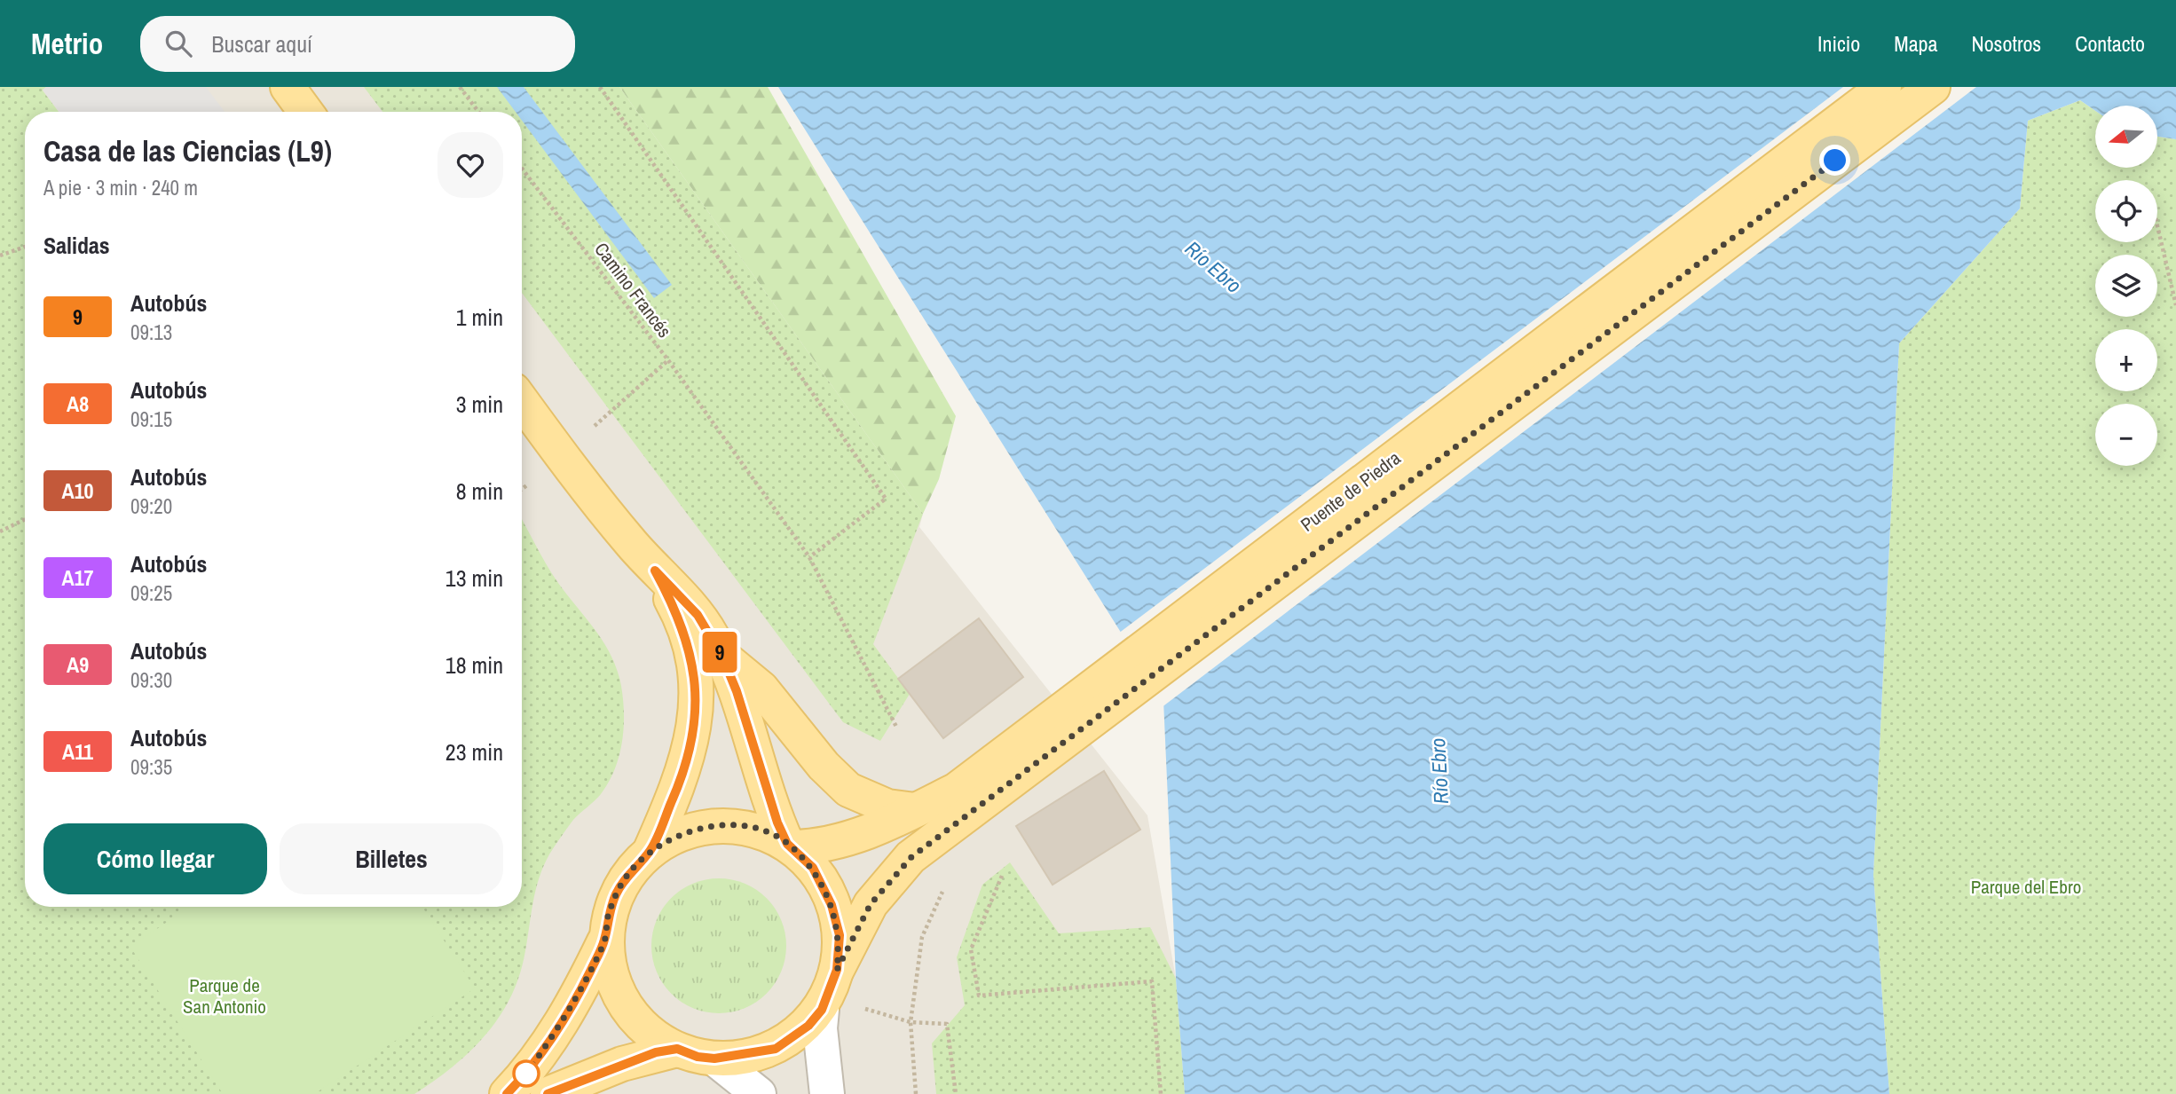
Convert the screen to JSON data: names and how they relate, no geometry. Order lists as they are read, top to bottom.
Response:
{
  "streets": {
    "main road": ["Puente de Piedra"],
    "path": ["Camino Francés"]
  },
  "water": ["Río Ebro"],
  "parks": ["Parque del Ebro", "Parque de San Antonio"],
  "lines": ["bus line 9"],
  "north": "left",
  "page": {
    "header": "Metrio",
    "search": "Buscar aquí",
    "nav": [
      "Inicio",
      "Mapa",
      "Nosotros",
      "Contacto"
    ],
    "on_map": "9",
    "map_buttons": ["+", "−"],
    "heading": [
      ["Casa de las Ciencias (L9)", "A pie · 3 min · 240 m"],
      "Salidas"
    ],
    "list": [
      {
        "mark": "9",
        "name": "Autobús",
        "note": "09:13",
        "value": "1 min"
      },
      {
        "mark": "A8",
        "name": "Autobús",
        "note": "09:15",
        "value": "3 min"
      },
      {
        "mark": "A10",
        "name": "Autobús",
        "note": "09:20",
        "value": "8 min"
      },
      {
        "mark": "A17",
        "name": "Autobús",
        "note": "09:25",
        "value": "13 min"
      },
      {
        "mark": "A9",
        "name": "Autobús",
        "note": "09:30",
        "value": "18 min"
      },
      {
        "mark": "A11",
        "name": "Autobús",
        "note": "09:35",
        "value": "23 min"
      }
    ],
    "buttons": ["Cómo llegar", "Billetes"]
  }
}
